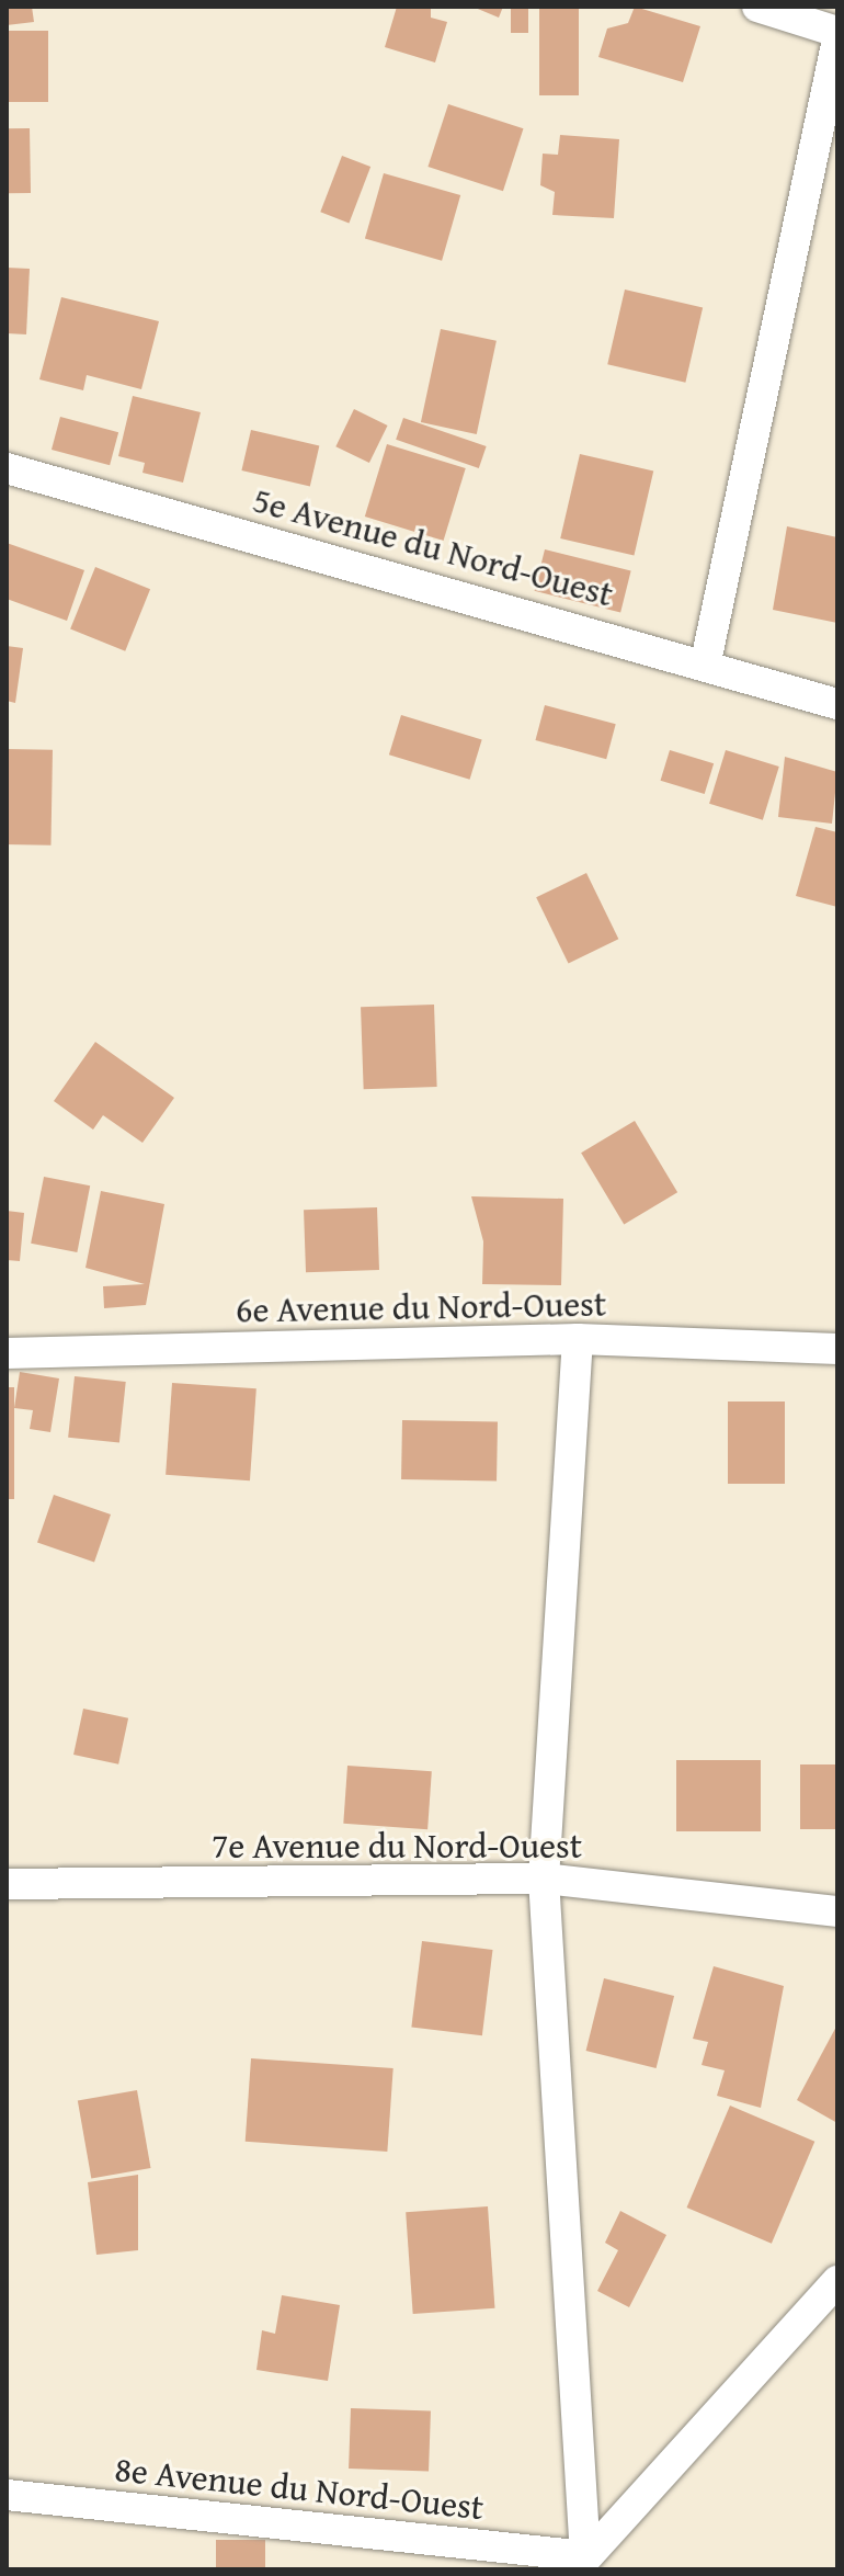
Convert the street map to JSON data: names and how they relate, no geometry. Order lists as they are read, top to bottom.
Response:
{
  "streets": {
    "street": [
      "5e Avenue du Nord-Ouest",
      "6e Avenue du Nord-Ouest",
      "7e Avenue du Nord-Ouest",
      "8e Avenue du Nord-Ouest"
    ]
  }
}
